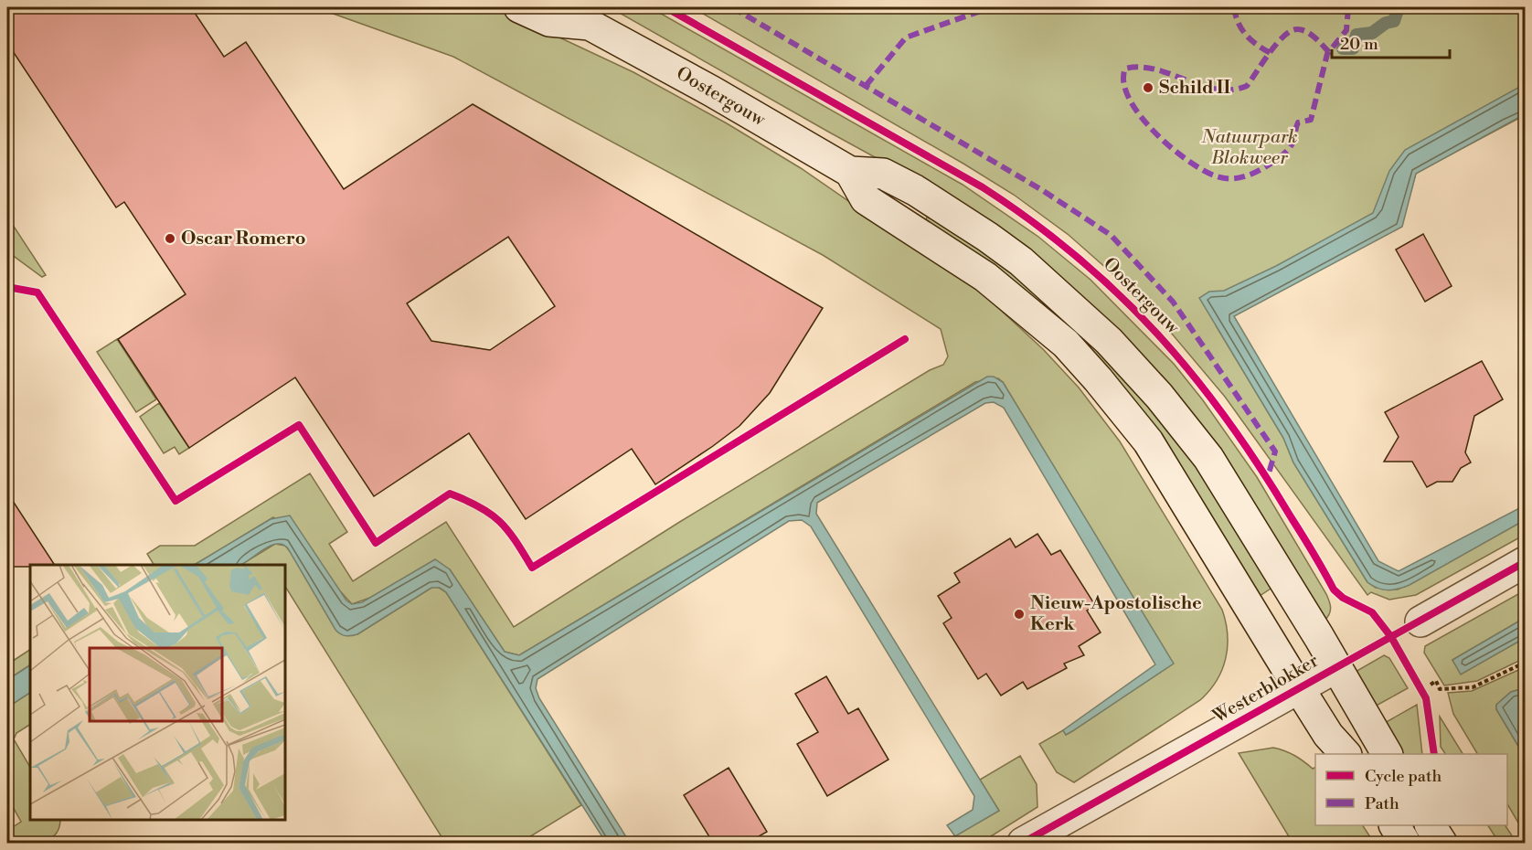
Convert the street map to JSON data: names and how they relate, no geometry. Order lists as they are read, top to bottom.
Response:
{
  "streets": {
    "main road": ["Oostergouw", "Westerblokker"]
  },
  "crossings": [
    ["Oostergouw", "Westerblokker"]
  ],
  "parks": ["Natuurpark Blokweer"],
  "places": ["Schild II", "Oscar Romero", "Nieuw-Apostolische Kerk"],
  "legend": ["Cycle path", "Path"],
  "scale_bar": "20 m"
}
